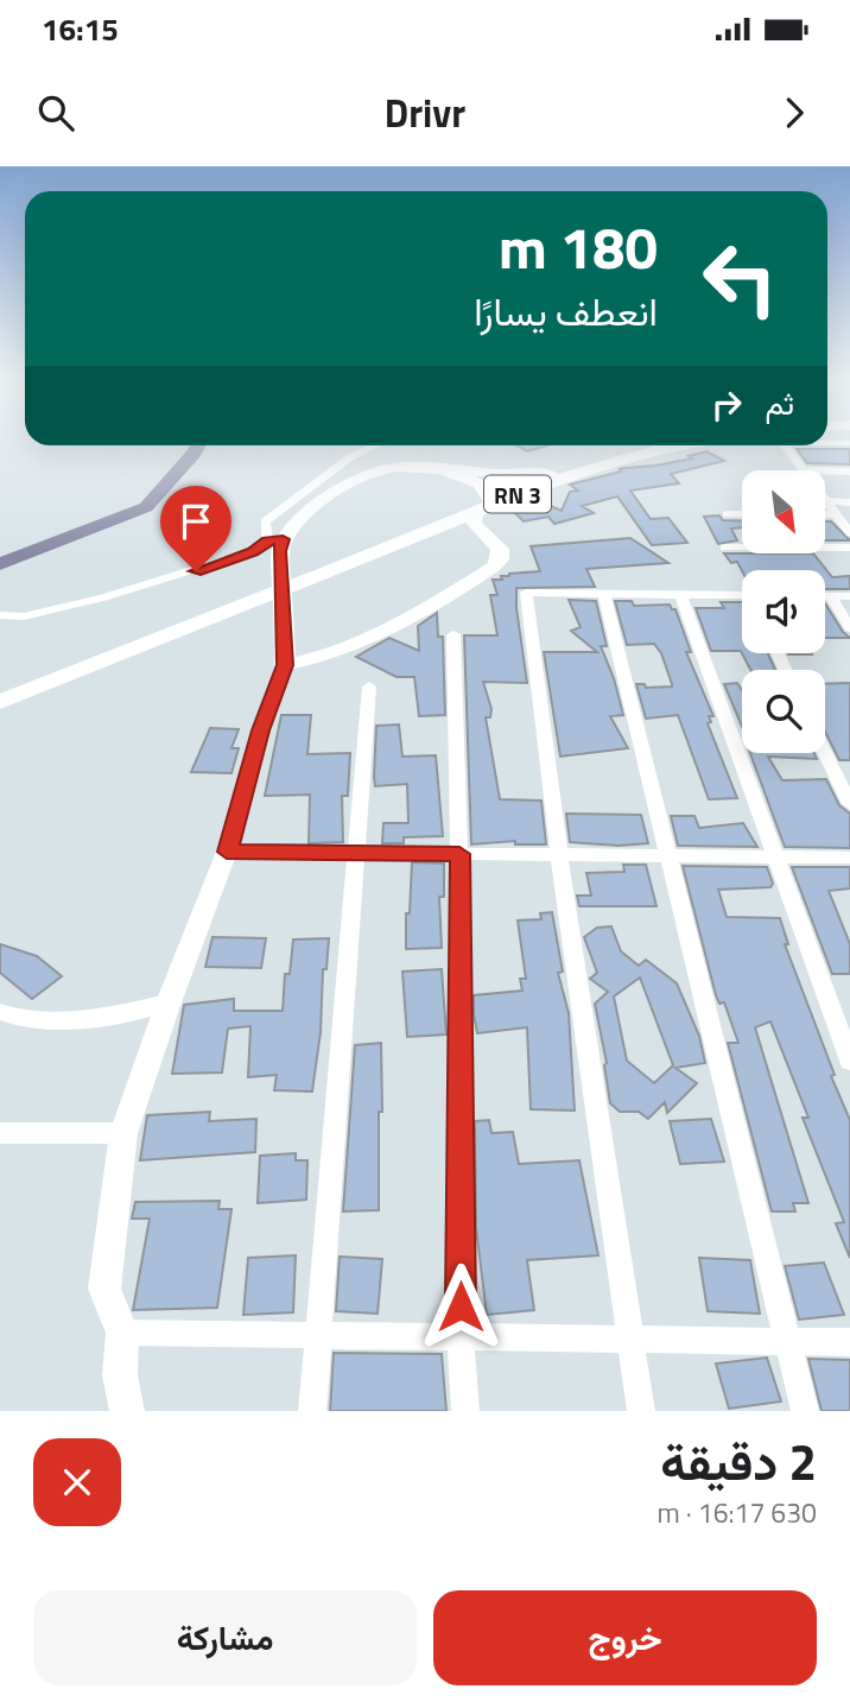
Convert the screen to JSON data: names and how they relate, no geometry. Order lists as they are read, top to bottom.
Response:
{
  "streets": {
    "highway": ["RN 3"]
  },
  "north": "bottom right",
  "page": {
    "status": "16:15",
    "header": "Drivr",
    "turn": ["180 m", "انعطف يسارًا"],
    "then": "ثم",
    "heading": ["2 دقيقة", "630 m · 16:17"],
    "buttons": ["خروج", "مشاركة"]
  }
}
